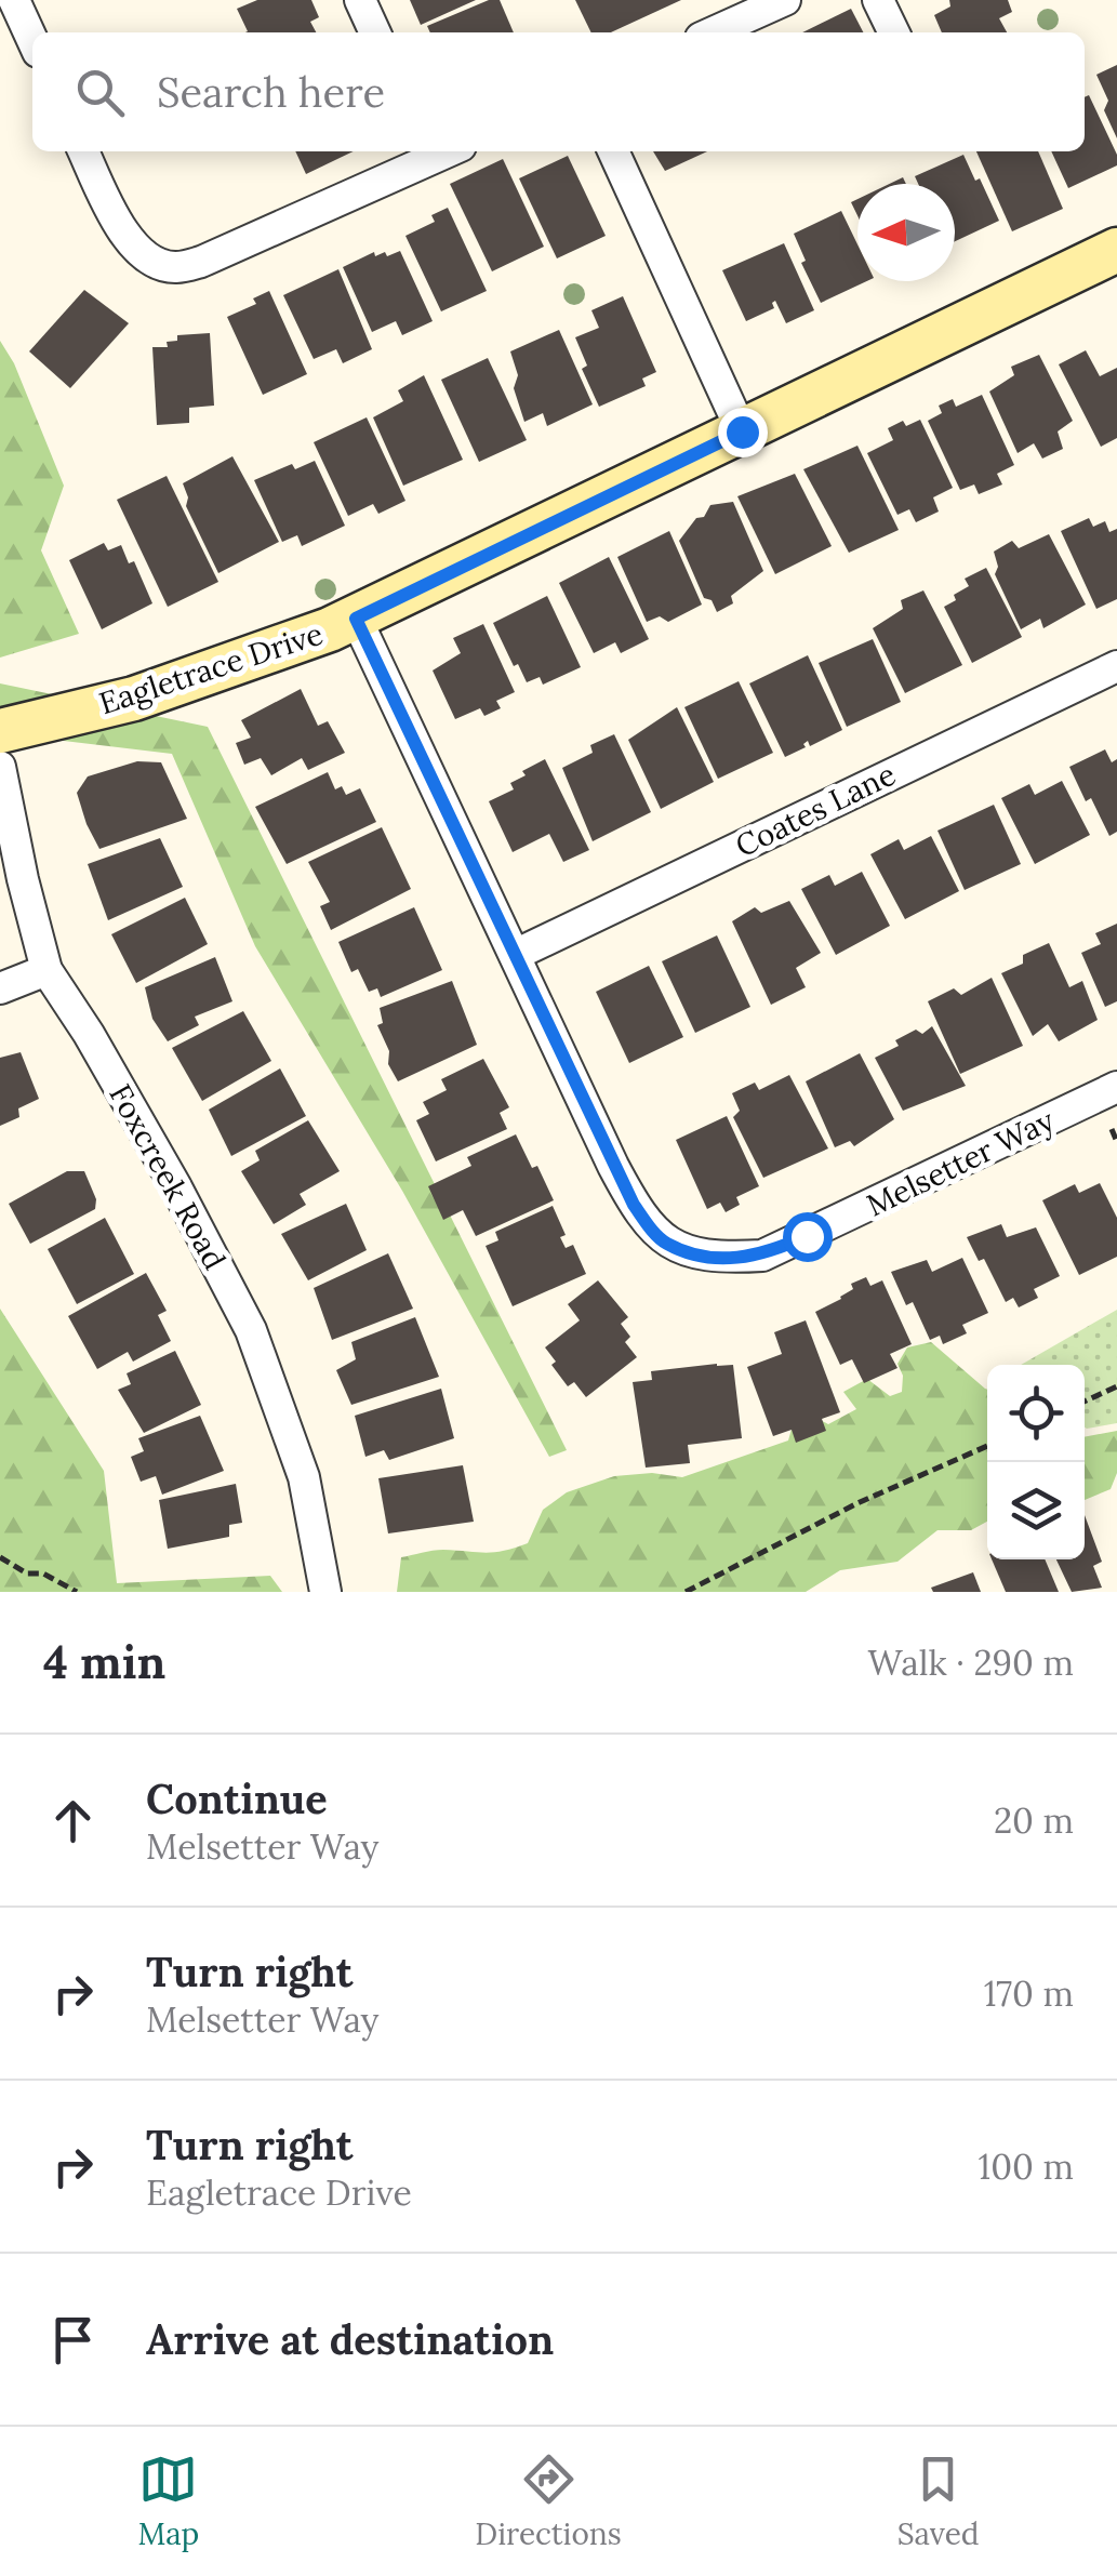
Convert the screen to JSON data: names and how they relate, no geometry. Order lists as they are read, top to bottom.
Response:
{
  "streets": {
    "street": [
      "Eagletrace Drive",
      "Coates Lane",
      "Melsetter Way",
      "Foxcreek Road"
    ]
  },
  "crossings": [
    ["Eagletrace Drive", "Melsetter Way"],
    ["Coates Lane", "Melsetter Way"]
  ],
  "north": "left",
  "page": {
    "search": "Search here",
    "heading": ["4 min", "Walk · 290 m"],
    "list": [
      ["Continue", "Melsetter Way", "20 m"],
      ["Turn right", "Melsetter Way", "170 m"],
      ["Turn right", "Eagletrace Drive", "100 m"],
      "Arrive at destination"
    ],
    "nav": ["Map", "Directions", "Saved"]
  }
}
